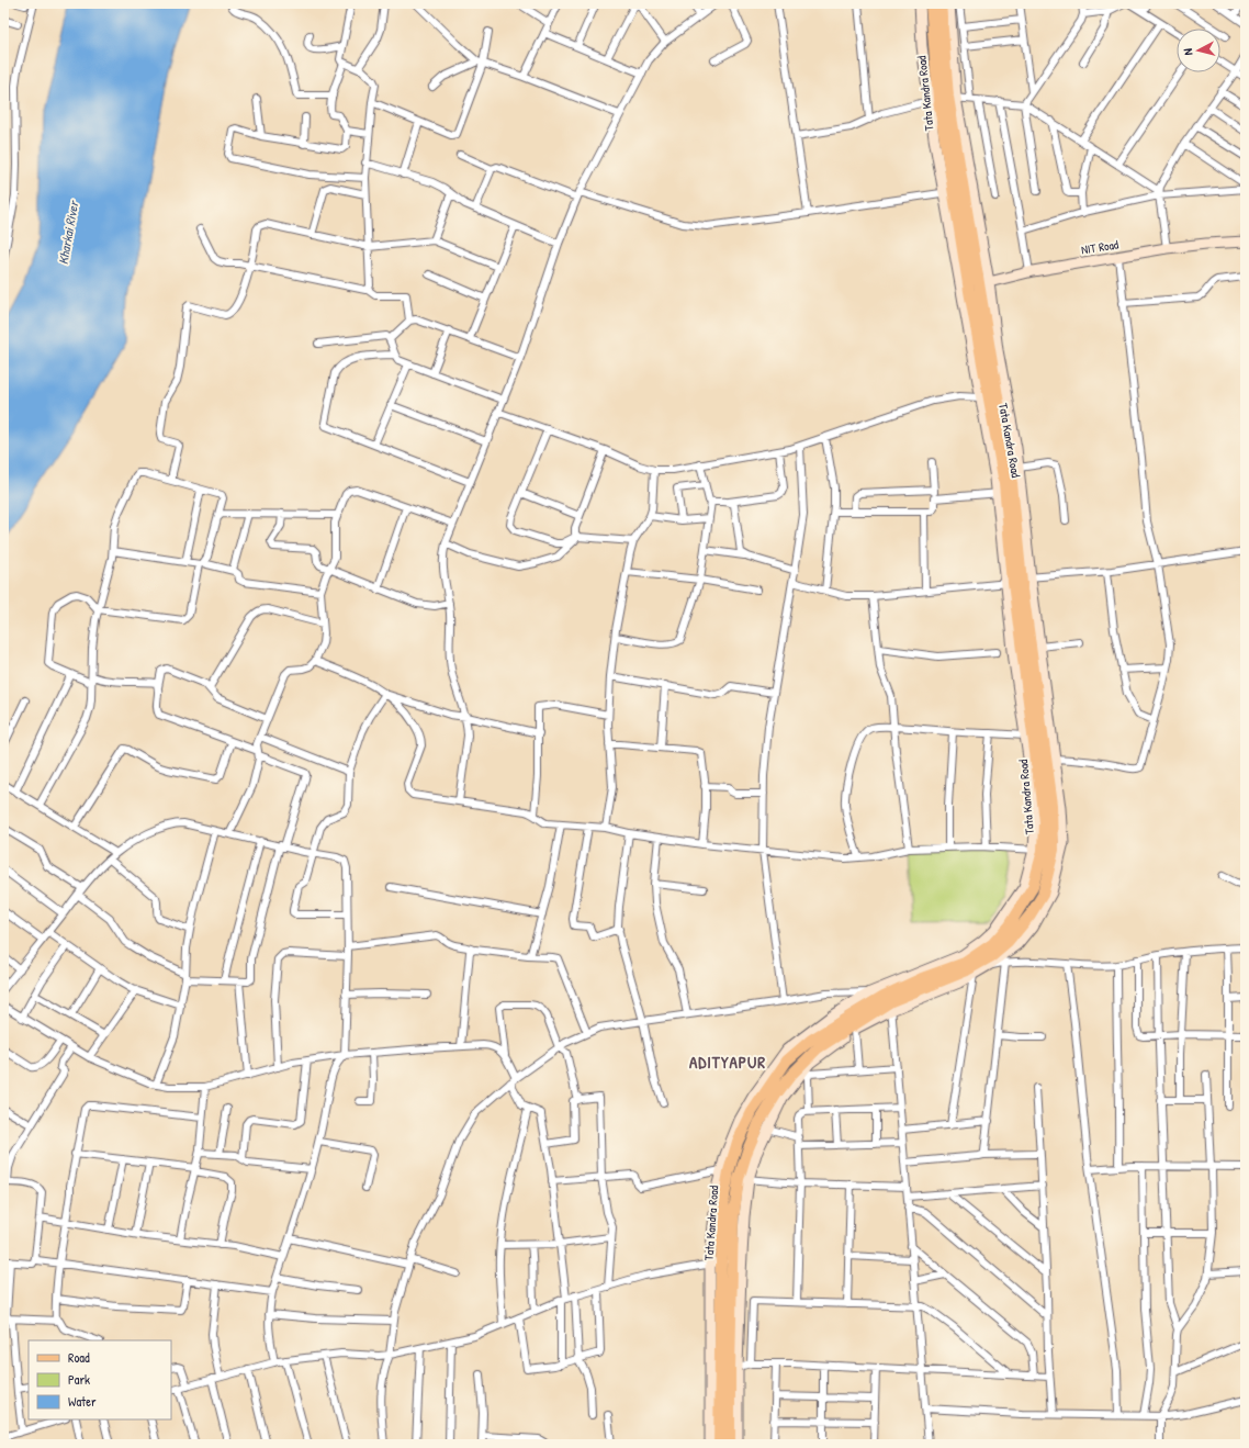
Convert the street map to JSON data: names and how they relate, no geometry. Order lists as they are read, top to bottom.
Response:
{
  "streets": {
    "main road": ["Tata Kandra Road"],
    "street": ["NIT Road"]
  },
  "crossings": [
    ["Tata Kandra Road", "NIT Road"]
  ],
  "districts": ["ADITYAPUR"],
  "water": ["Kharkai River"],
  "legend": ["Road", "Park", "Water"],
  "north": "left"
}
